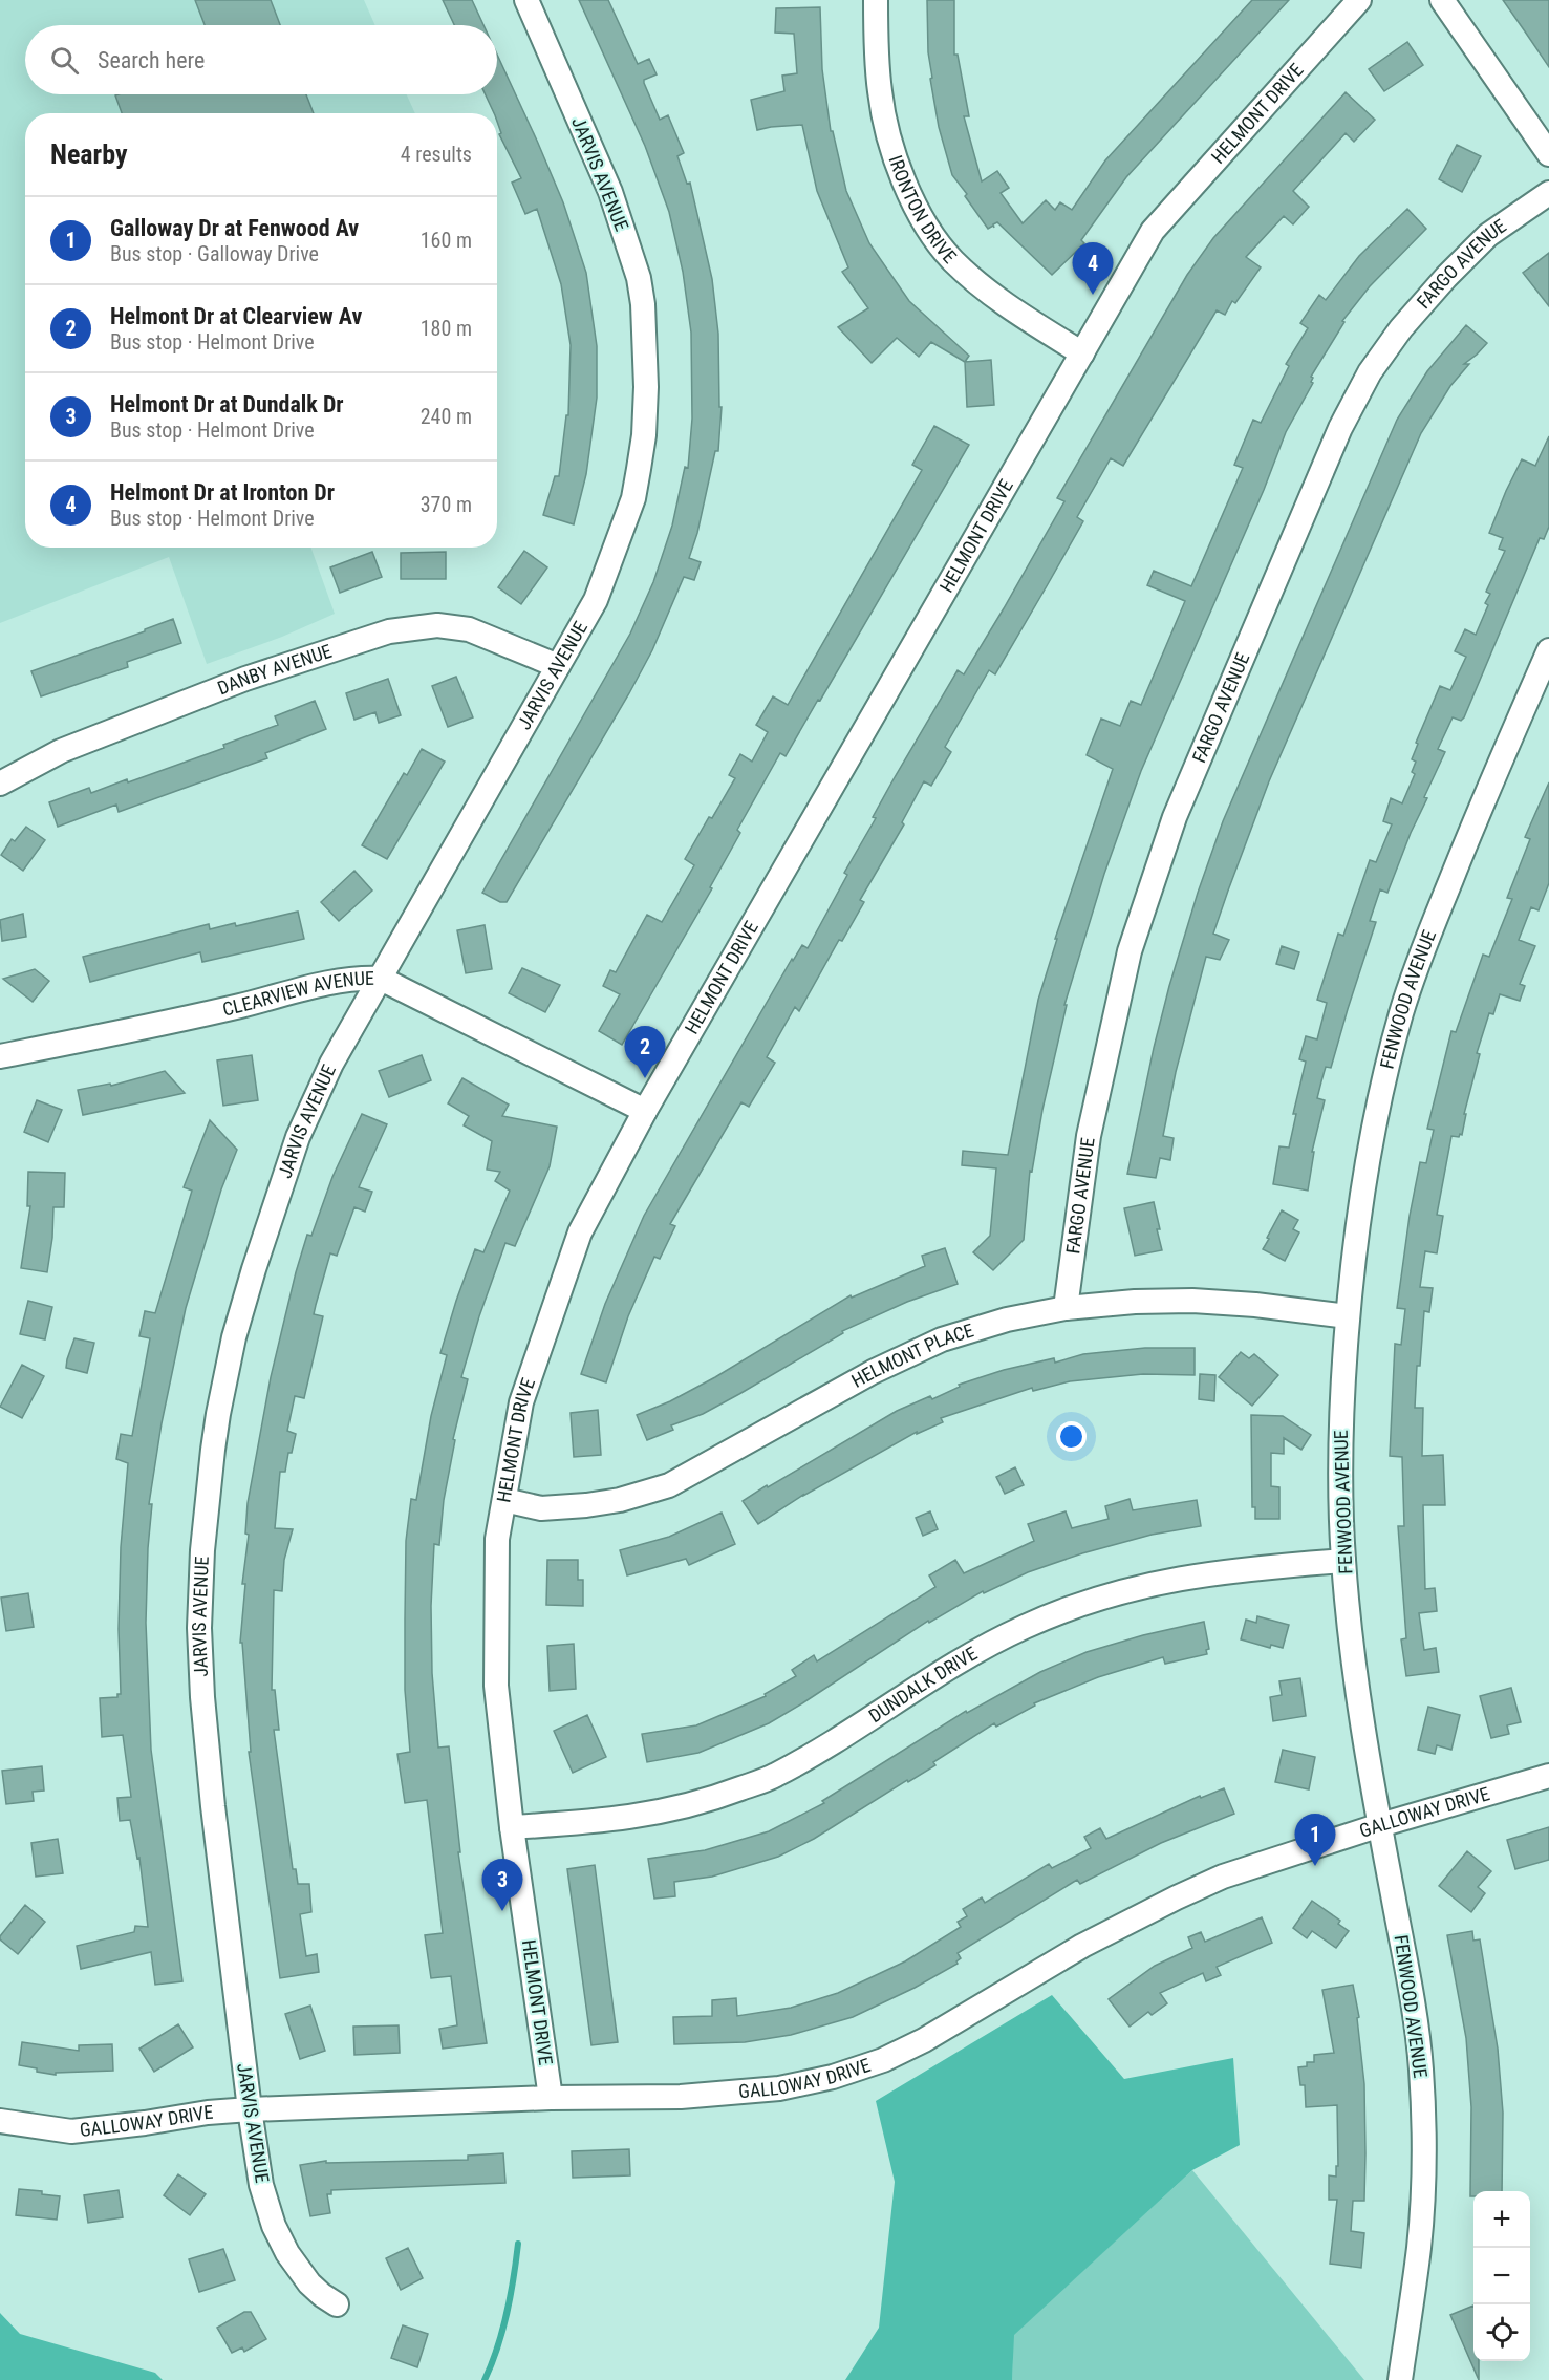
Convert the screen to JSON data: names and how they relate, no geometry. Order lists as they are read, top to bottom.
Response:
{
  "streets": {
    "street": [
      "HELMONT DRIVE",
      "JARVIS AVENUE",
      "IRONTON DRIVE",
      "FARGO AVENUE",
      "DANBY AVENUE",
      "CLEARVIEW AVENUE",
      "FENWOOD AVENUE",
      "HELMONT PLACE",
      "DUNDALK DRIVE",
      "GALLOWAY DRIVE"
    ]
  },
  "crossings": [
    ["HELMONT DRIVE", "IRONTON DRIVE"],
    ["HELMONT DRIVE", "CLEARVIEW AVENUE"],
    ["HELMONT DRIVE", "HELMONT PLACE"],
    ["HELMONT DRIVE", "DUNDALK DRIVE"],
    ["HELMONT DRIVE", "GALLOWAY DRIVE"],
    ["JARVIS AVENUE", "DANBY AVENUE"],
    ["JARVIS AVENUE", "CLEARVIEW AVENUE"],
    ["JARVIS AVENUE", "GALLOWAY DRIVE"],
    ["FARGO AVENUE", "HELMONT PLACE"],
    ["FENWOOD AVENUE", "HELMONT PLACE"],
    ["FENWOOD AVENUE", "DUNDALK DRIVE"],
    ["FENWOOD AVENUE", "GALLOWAY DRIVE"]
  ],
  "page": {
    "search": "Search here",
    "heading": ["Nearby", "4 results"],
    "list": [
      {
        "mark": "1",
        "name": "Galloway Dr at Fenwood Av",
        "note": "Bus stop · Galloway Drive",
        "value": "160 m"
      },
      {
        "mark": "2",
        "name": "Helmont Dr at Clearview Av",
        "note": "Bus stop · Helmont Drive",
        "value": "180 m"
      },
      {
        "mark": "3",
        "name": "Helmont Dr at Dundalk Dr",
        "note": "Bus stop · Helmont Drive",
        "value": "240 m"
      },
      {
        "mark": "4",
        "name": "Helmont Dr at Ironton Dr",
        "note": "Bus stop · Helmont Drive",
        "value": "370 m"
      }
    ],
    "pins": [
      "4",
      "2",
      "1",
      "3"
    ],
    "map_buttons": ["+", "−"]
  }
}
